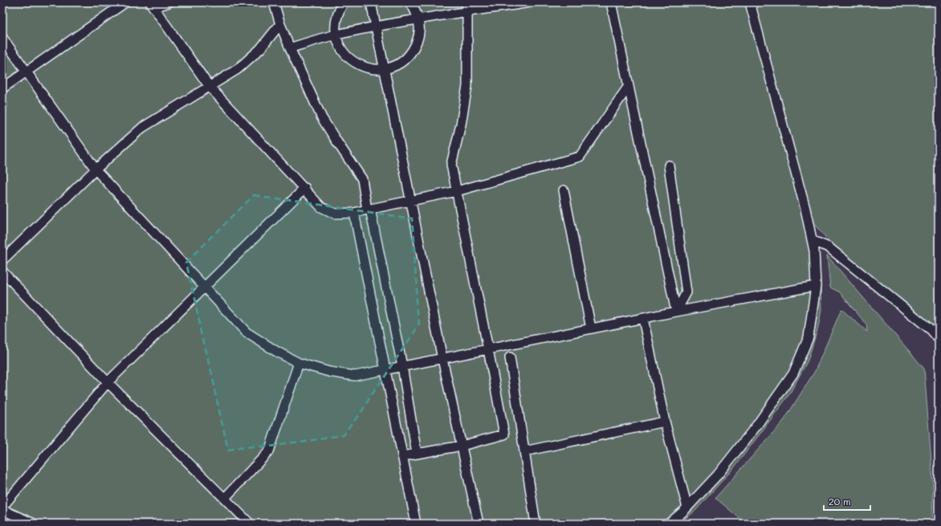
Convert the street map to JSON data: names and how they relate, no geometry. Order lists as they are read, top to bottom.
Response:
{
  "scale_bar": "20 m"
}
